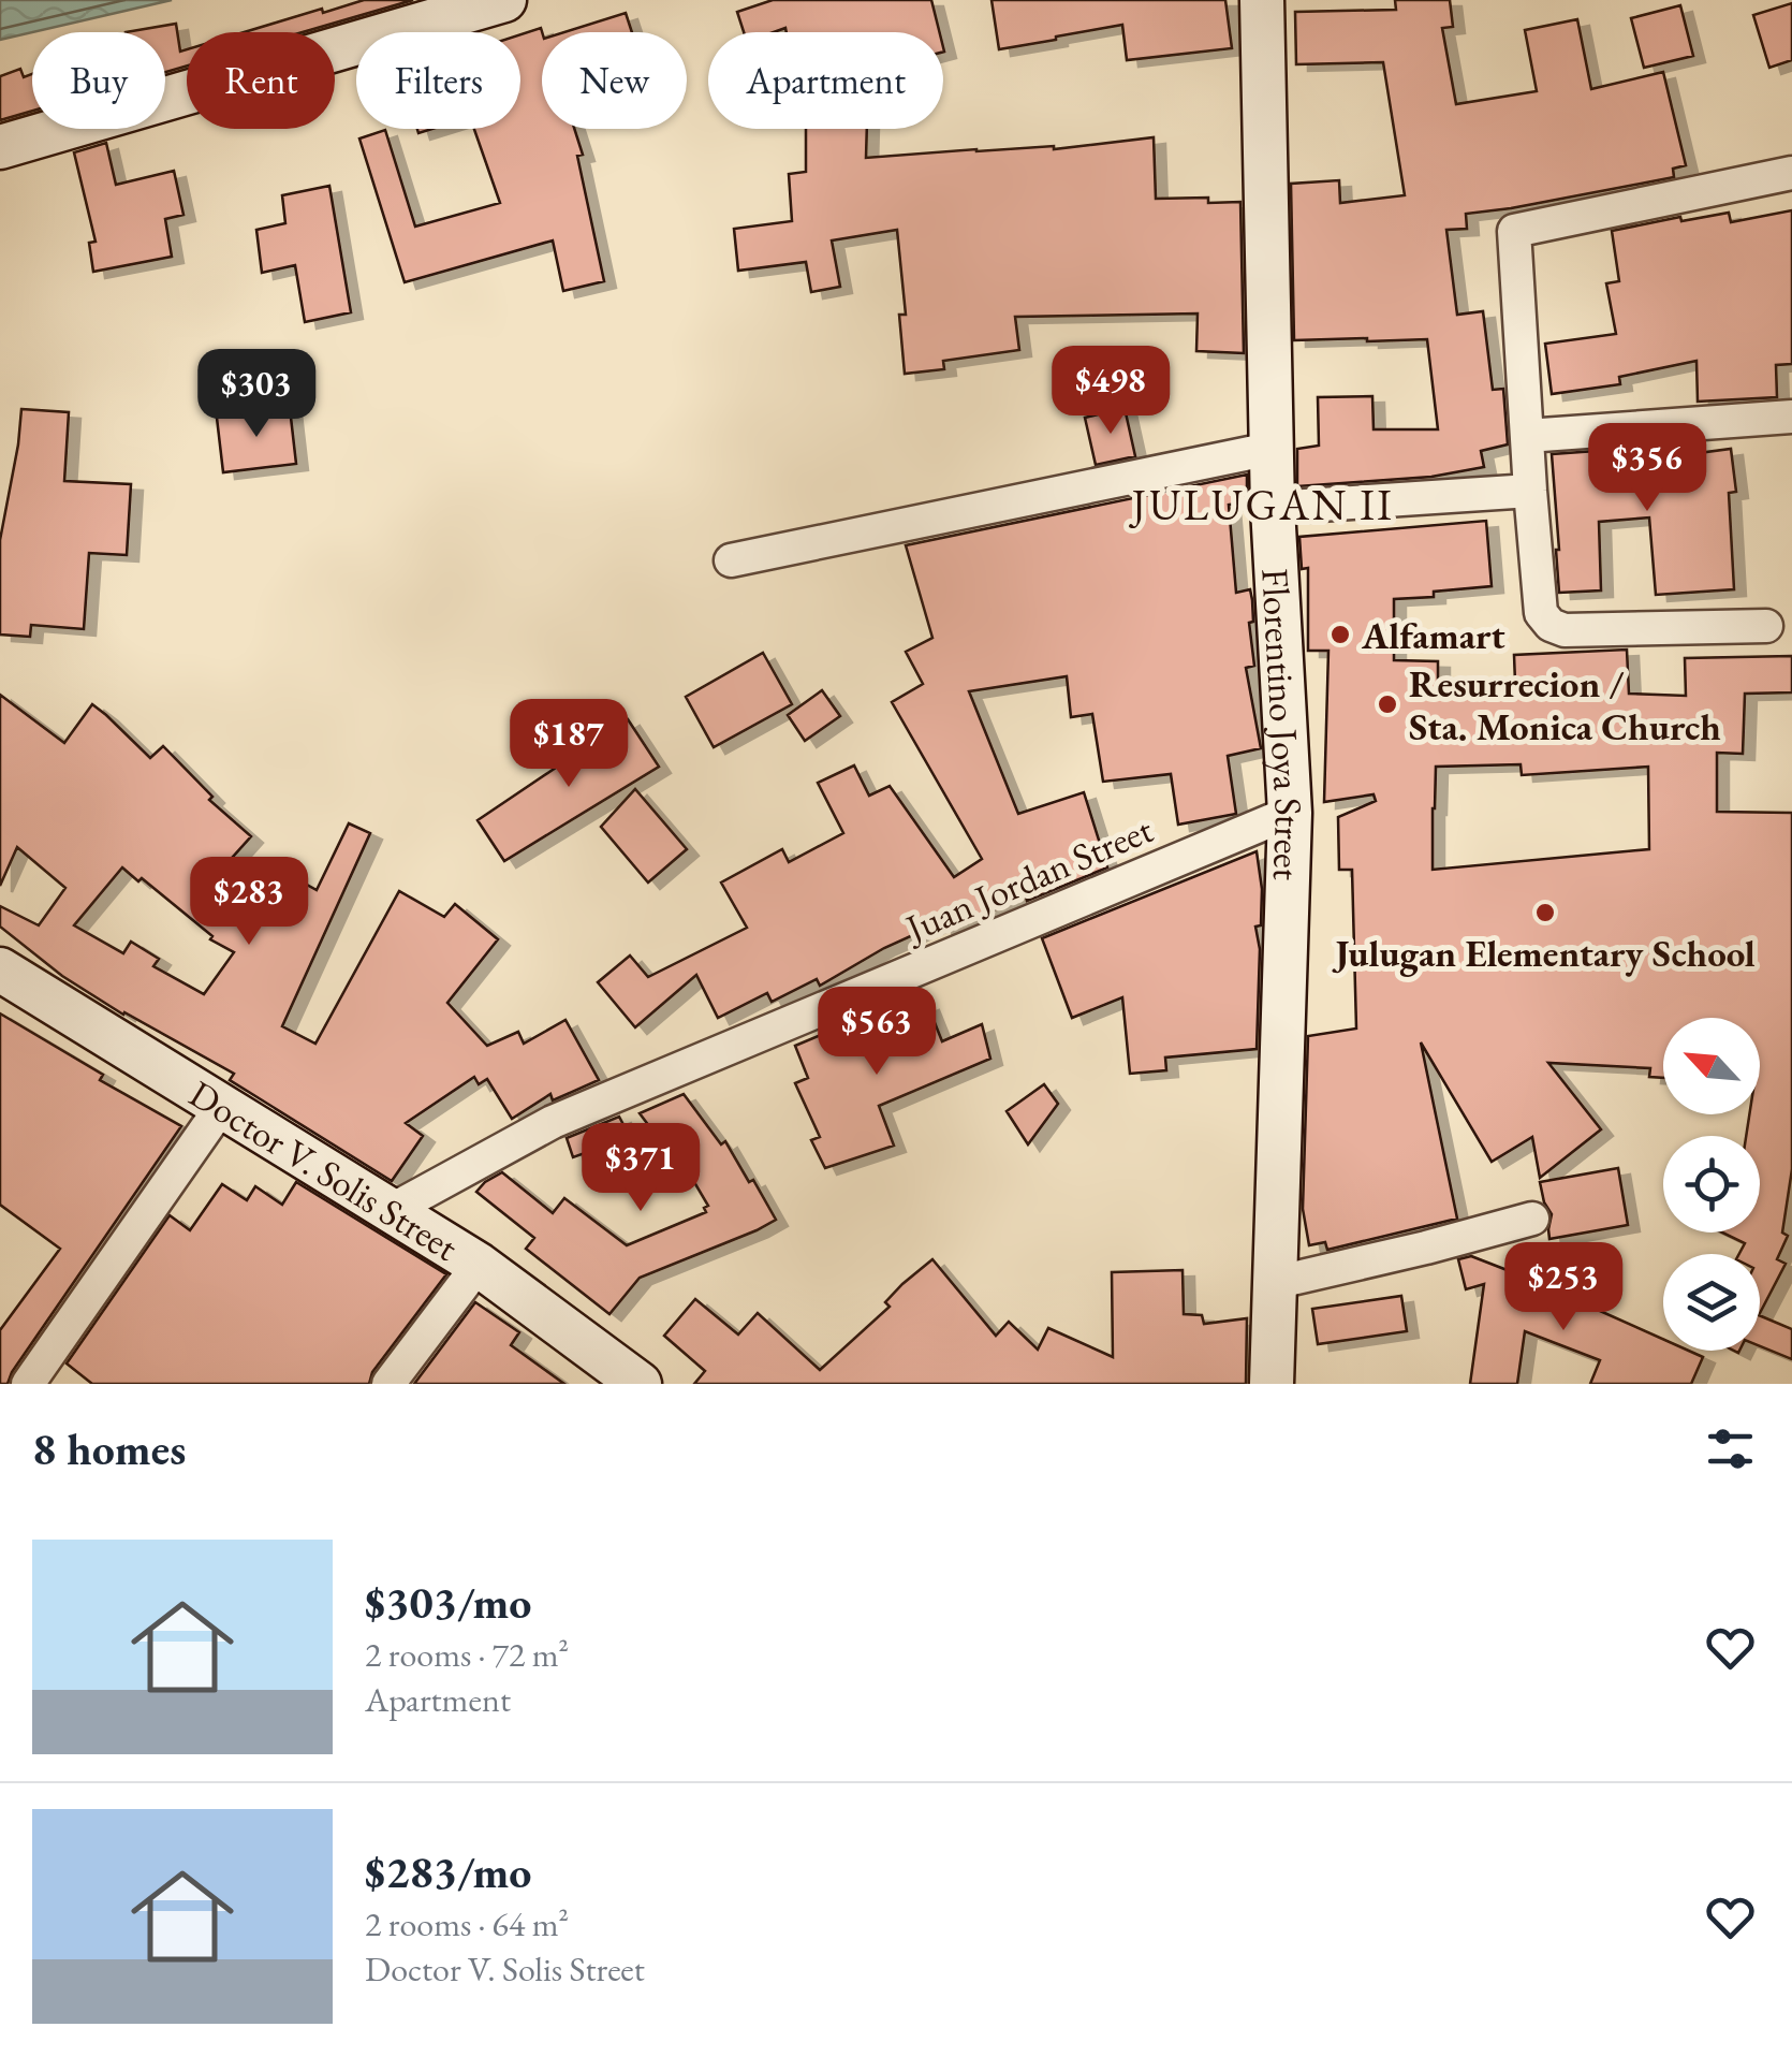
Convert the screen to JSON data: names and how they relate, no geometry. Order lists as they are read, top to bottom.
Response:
{
  "streets": {
    "street": ["Florentino Joya Street", "Juan Jordan Street", "Doctor V. Solis Street"]
  },
  "crossings": [
    ["Florentino Joya Street", "Juan Jordan Street"],
    ["Juan Jordan Street", "Doctor V. Solis Street"]
  ],
  "districts": ["JULUGAN II"],
  "places": ["Alfamart", "Resurrecion / Sta. Monica Church", "Julugan Elementary School"],
  "north": "top left",
  "page": {
    "chip": [
      "Buy",
      "Rent",
      "Filters",
      "New",
      "Apartment"
    ],
    "price": [
      "$498",
      "$303",
      "$356",
      "$187",
      "$283",
      "$563",
      "$371",
      "$253"
    ],
    "heading": "8 homes",
    "list": [
      {
        "name": "$303/mo",
        "note": "2 rooms · 72 m² · Apartment"
      },
      {
        "name": "$283/mo",
        "note": "2 rooms · 64 m² · Doctor V. Solis Street"
      }
    ]
  }
}
